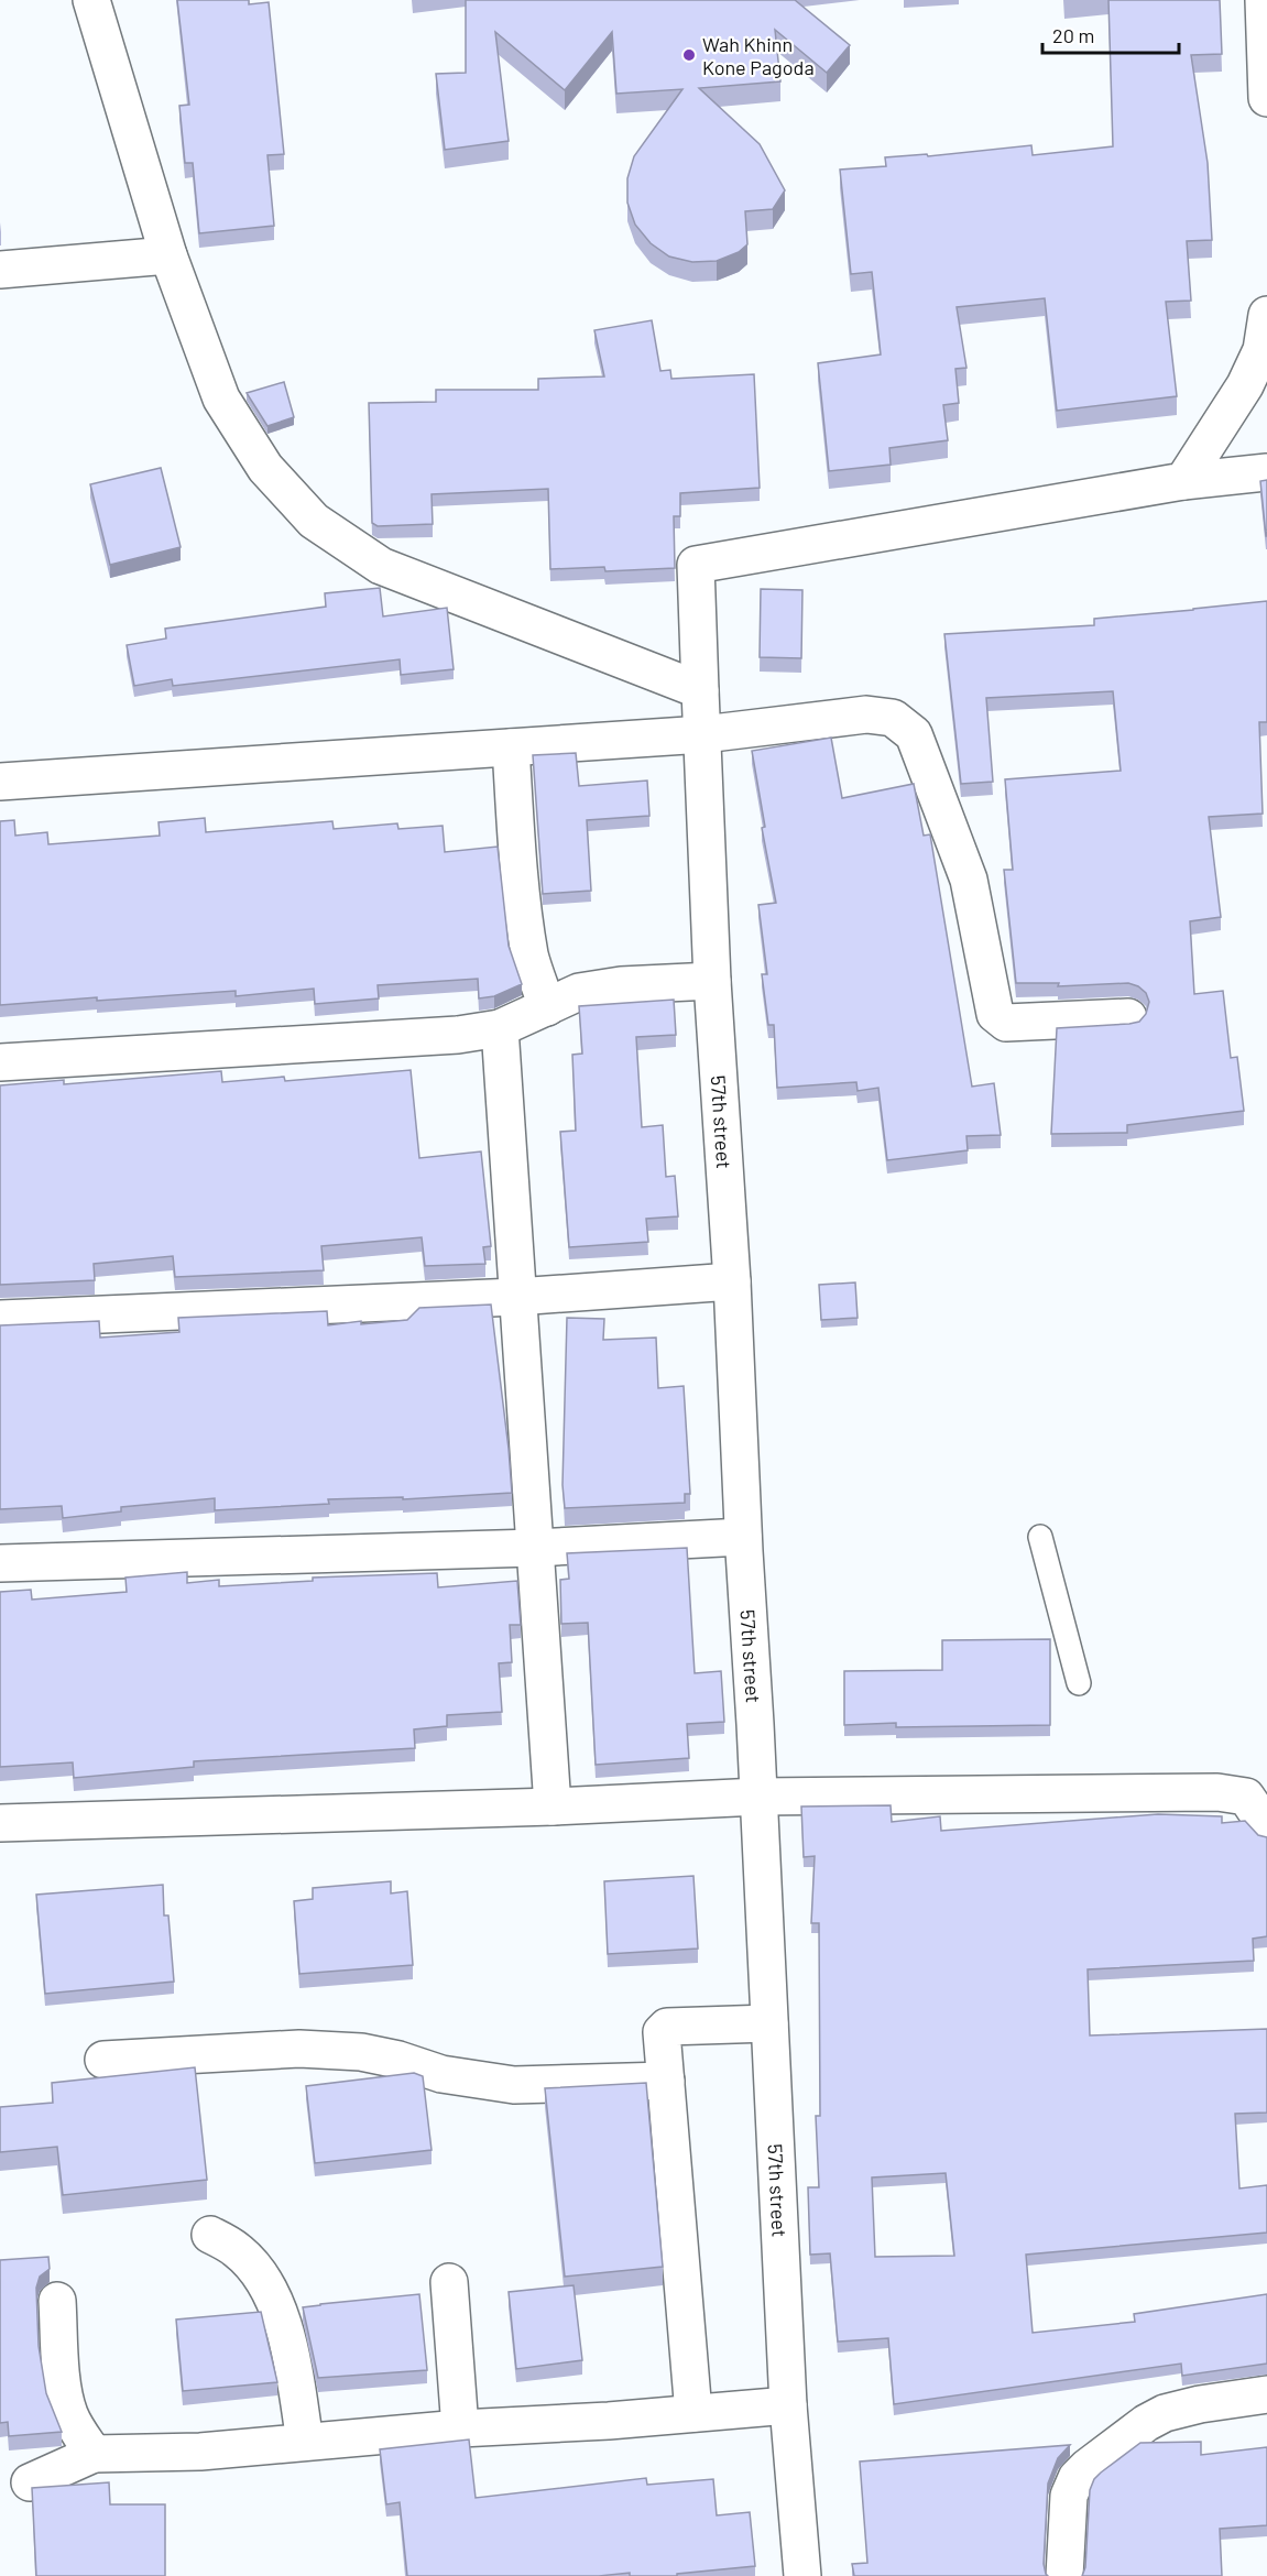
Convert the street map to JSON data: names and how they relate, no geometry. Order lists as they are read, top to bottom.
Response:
{
  "streets": {
    "street": ["57th street"]
  },
  "places": ["Wah Khinn Kone Pagoda"],
  "scale_bar": "20 m"
}
